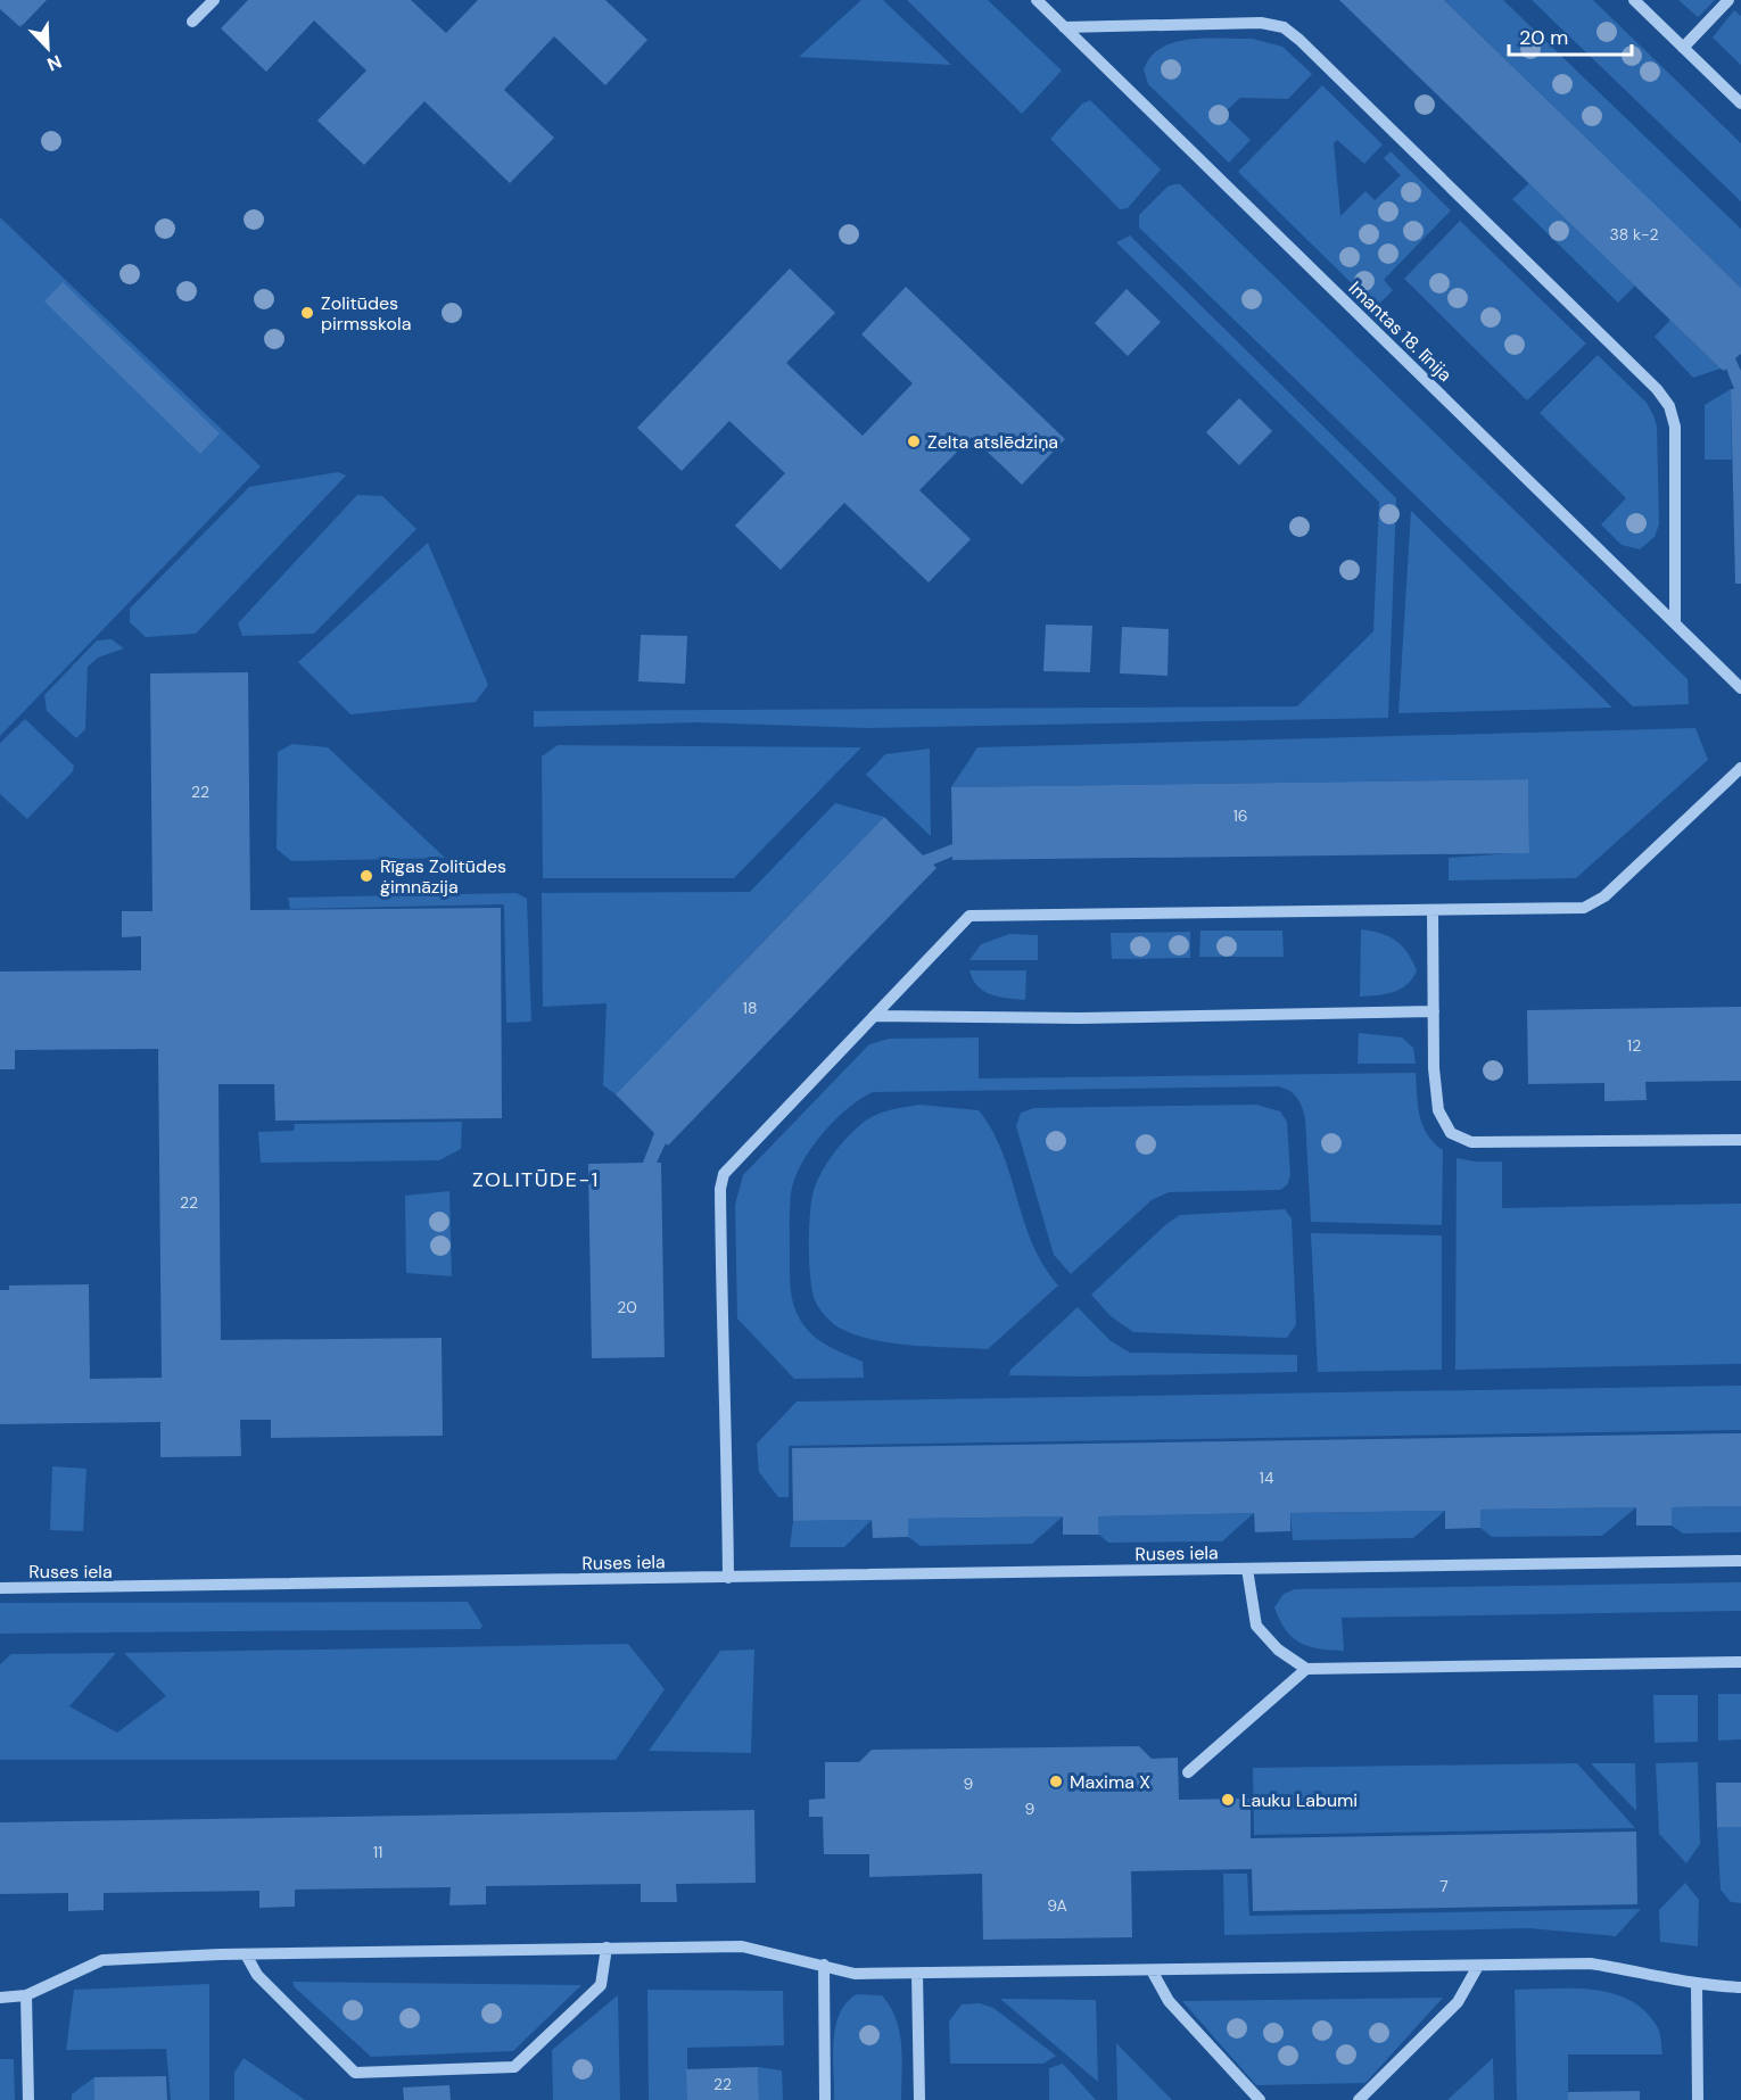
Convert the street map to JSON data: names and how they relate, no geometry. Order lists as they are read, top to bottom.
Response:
{
  "streets": {
    "street": ["Imantas 18. līnija", "Ruses iela"]
  },
  "districts": ["ZOLITŪDE-1"],
  "places": [
    "Zolitūdes pirmsskola",
    "Zelta atslēdziņa",
    "Rīgas Zolitūdes ģimnāzija",
    "Maxima X",
    "Lauku Labumi"
  ],
  "house_numbers": [
    "38 k-2",
    "22",
    "16",
    "18",
    "12",
    "22",
    "20",
    "14",
    "9",
    "9",
    "11",
    "7",
    "9A",
    "22"
  ],
  "scale_bar": "20 m",
  "north": "bottom right"
}
